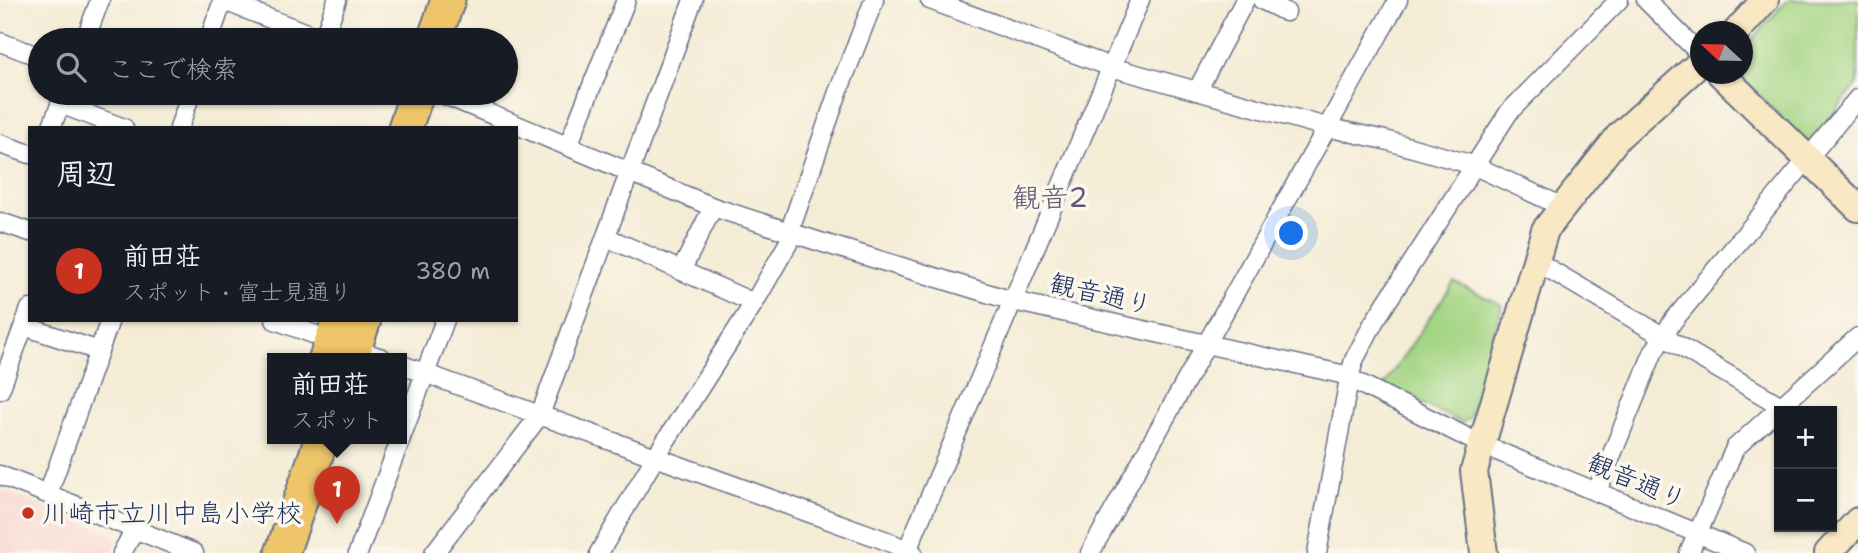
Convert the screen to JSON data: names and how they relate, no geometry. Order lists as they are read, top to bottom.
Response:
{
  "streets": {
    "street": ["観音通り"]
  },
  "districts": ["観音2"],
  "places": ["川崎市立川中島小学校"],
  "north": "left",
  "page": {
    "search": "ここで検索",
    "heading": "周辺",
    "list": [
      {
        "mark": "1",
        "name": "前田荘",
        "note": "スポット · 富士見通り",
        "value": "380 m"
      }
    ],
    "popup": ["前田荘", "スポット"],
    "map_buttons": ["+", "−"],
    "pins": "1"
  }
}
